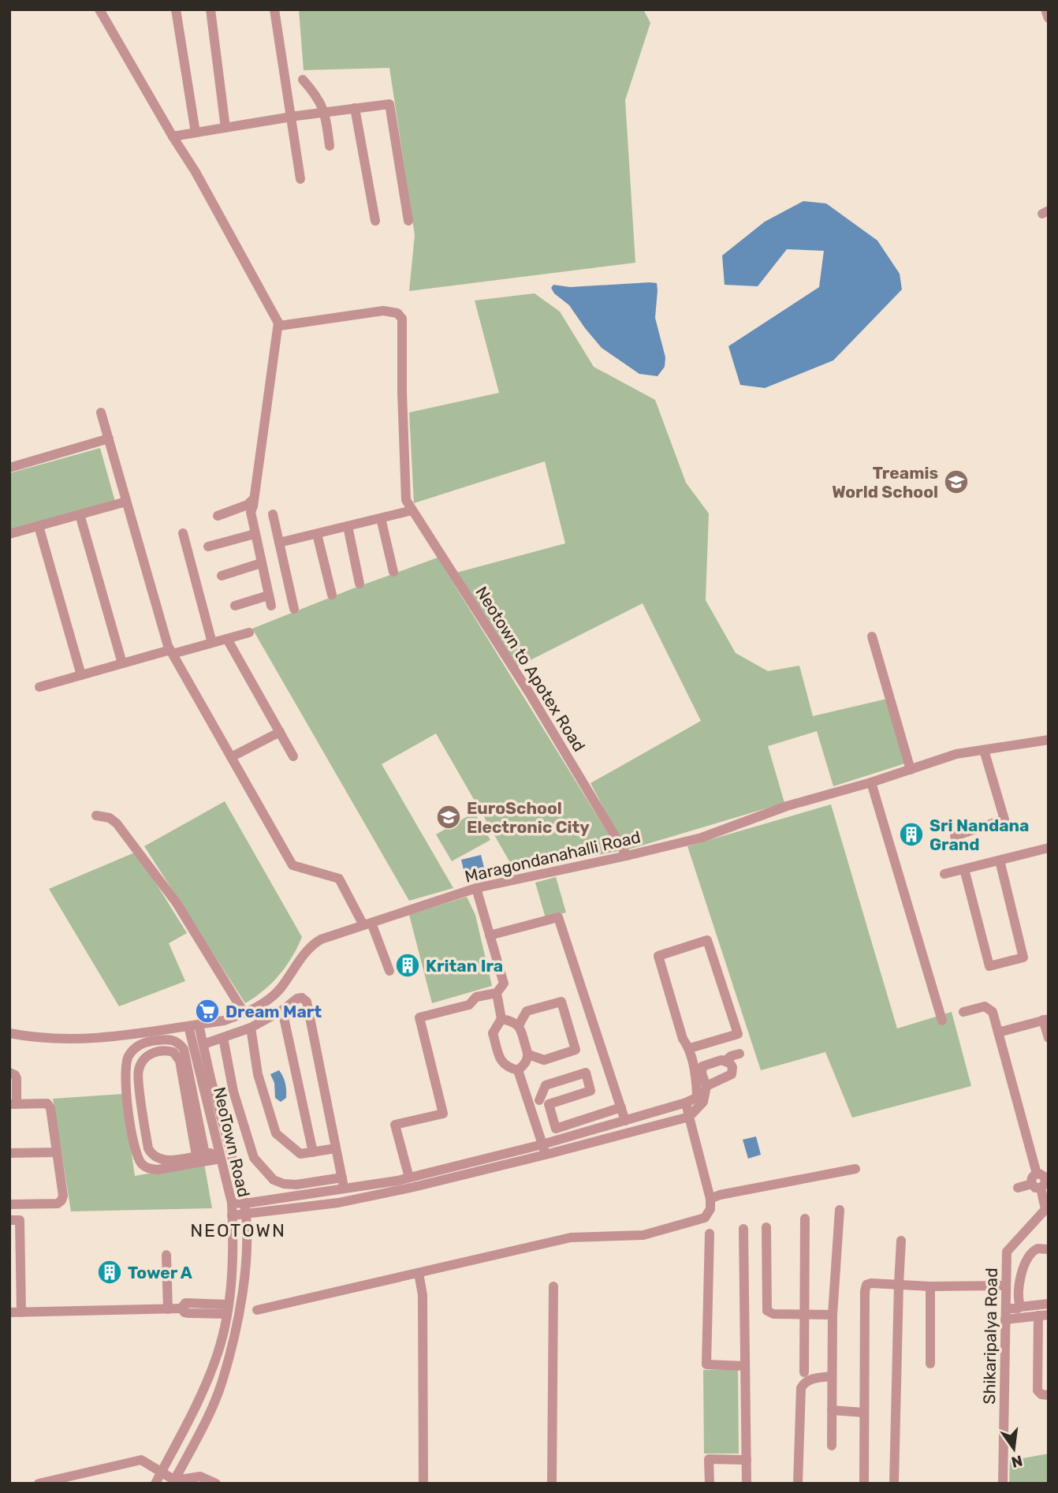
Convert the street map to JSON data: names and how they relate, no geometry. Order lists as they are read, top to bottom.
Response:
{
  "streets": {
    "street": [
      "Neotown to Apotex Road",
      "Maragondanahalli Road",
      "NeoTown Road",
      "Shikaripalya Road"
    ]
  },
  "crossings": [
    ["Neotown to Apotex Road", "Maragondanahalli Road"],
    ["Maragondanahalli Road", "NeoTown Road"]
  ],
  "districts": ["NEOTOWN"],
  "places": {
    "school or university": ["Treamis World School", "EuroSchool Electronic City"],
    "building": ["Sri Nandana Grand", "Kritan Ira", "Tower A"],
    "supermarket": ["Dream Mart"]
  },
  "north": "bottom"
}
